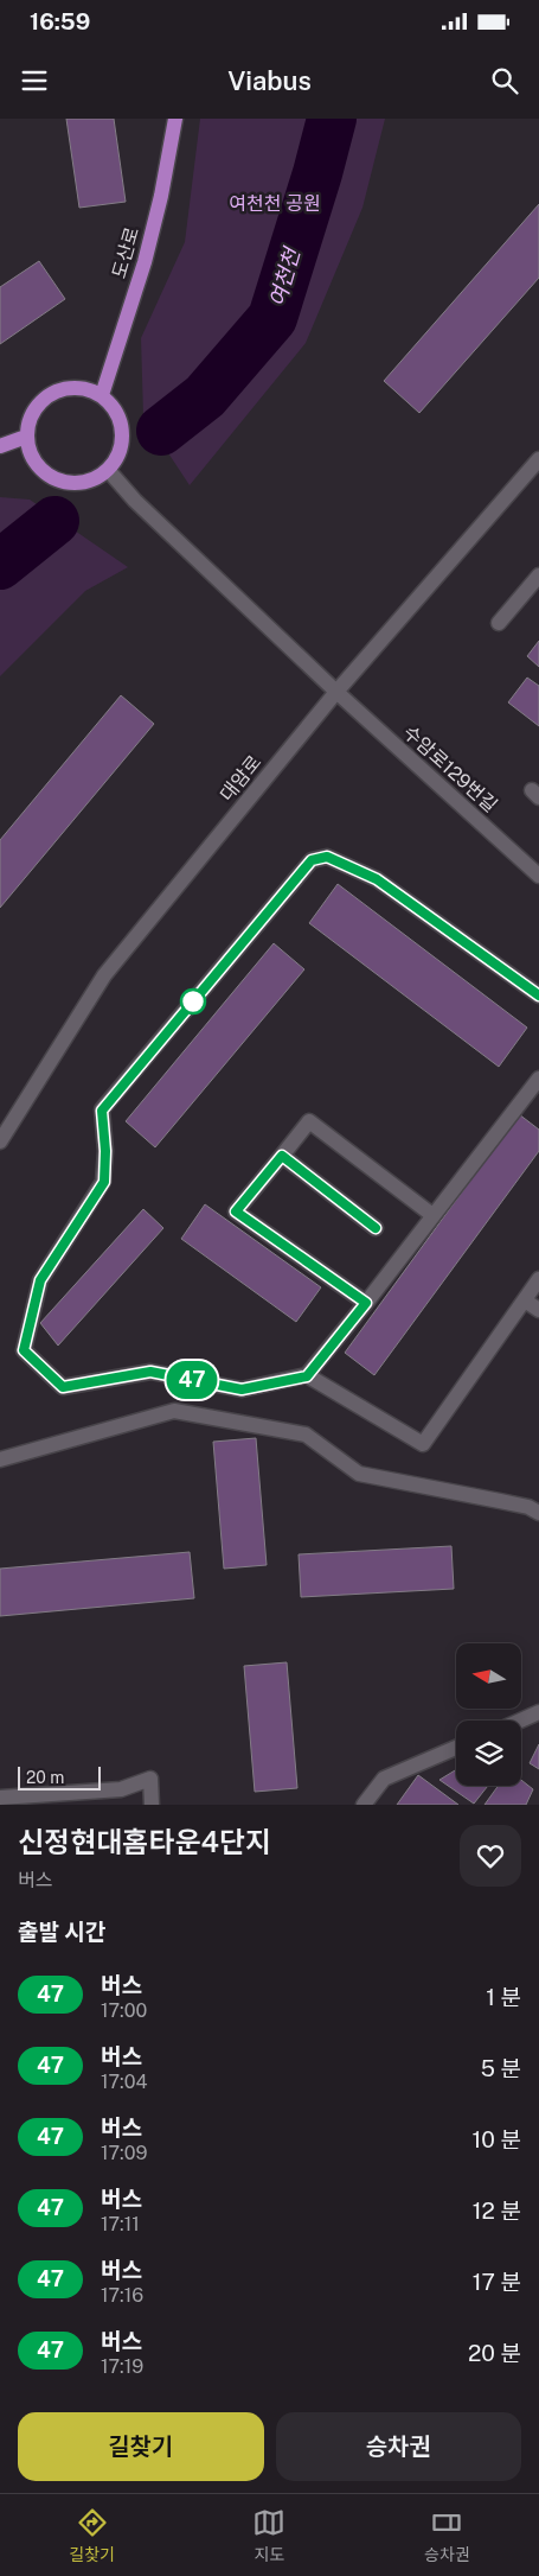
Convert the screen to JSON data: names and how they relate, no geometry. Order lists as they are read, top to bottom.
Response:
{
  "streets": {
    "main road": ["도산로"],
    "street": ["수암로129번길", "대암로"]
  },
  "crossings": [
    ["도산로", "수암로129번길"],
    ["수암로129번길", "대암로"]
  ],
  "water": ["여천천"],
  "parks": ["여천천 공원"],
  "lines": ["bus line 47"],
  "scale_bar": "20 m",
  "north": "left",
  "page": {
    "status": "16:59",
    "header": "Viabus",
    "on_map": "47",
    "scale": "20 m",
    "heading": [
      ["신정현대홈타운4단지", "버스"],
      "출발 시간"
    ],
    "list": [
      {
        "mark": "47",
        "name": "버스",
        "note": "17:00",
        "value": "1 분"
      },
      {
        "mark": "47",
        "name": "버스",
        "note": "17:04",
        "value": "5 분"
      },
      {
        "mark": "47",
        "name": "버스",
        "note": "17:09",
        "value": "10 분"
      },
      {
        "mark": "47",
        "name": "버스",
        "note": "17:11",
        "value": "12 분"
      },
      {
        "mark": "47",
        "name": "버스",
        "note": "17:16",
        "value": "17 분"
      },
      {
        "mark": "47",
        "name": "버스",
        "note": "17:19",
        "value": "20 분"
      }
    ],
    "buttons": ["길찾기", "승차권"],
    "tabs": ["길찾기", "지도", "승차권"]
  }
}
